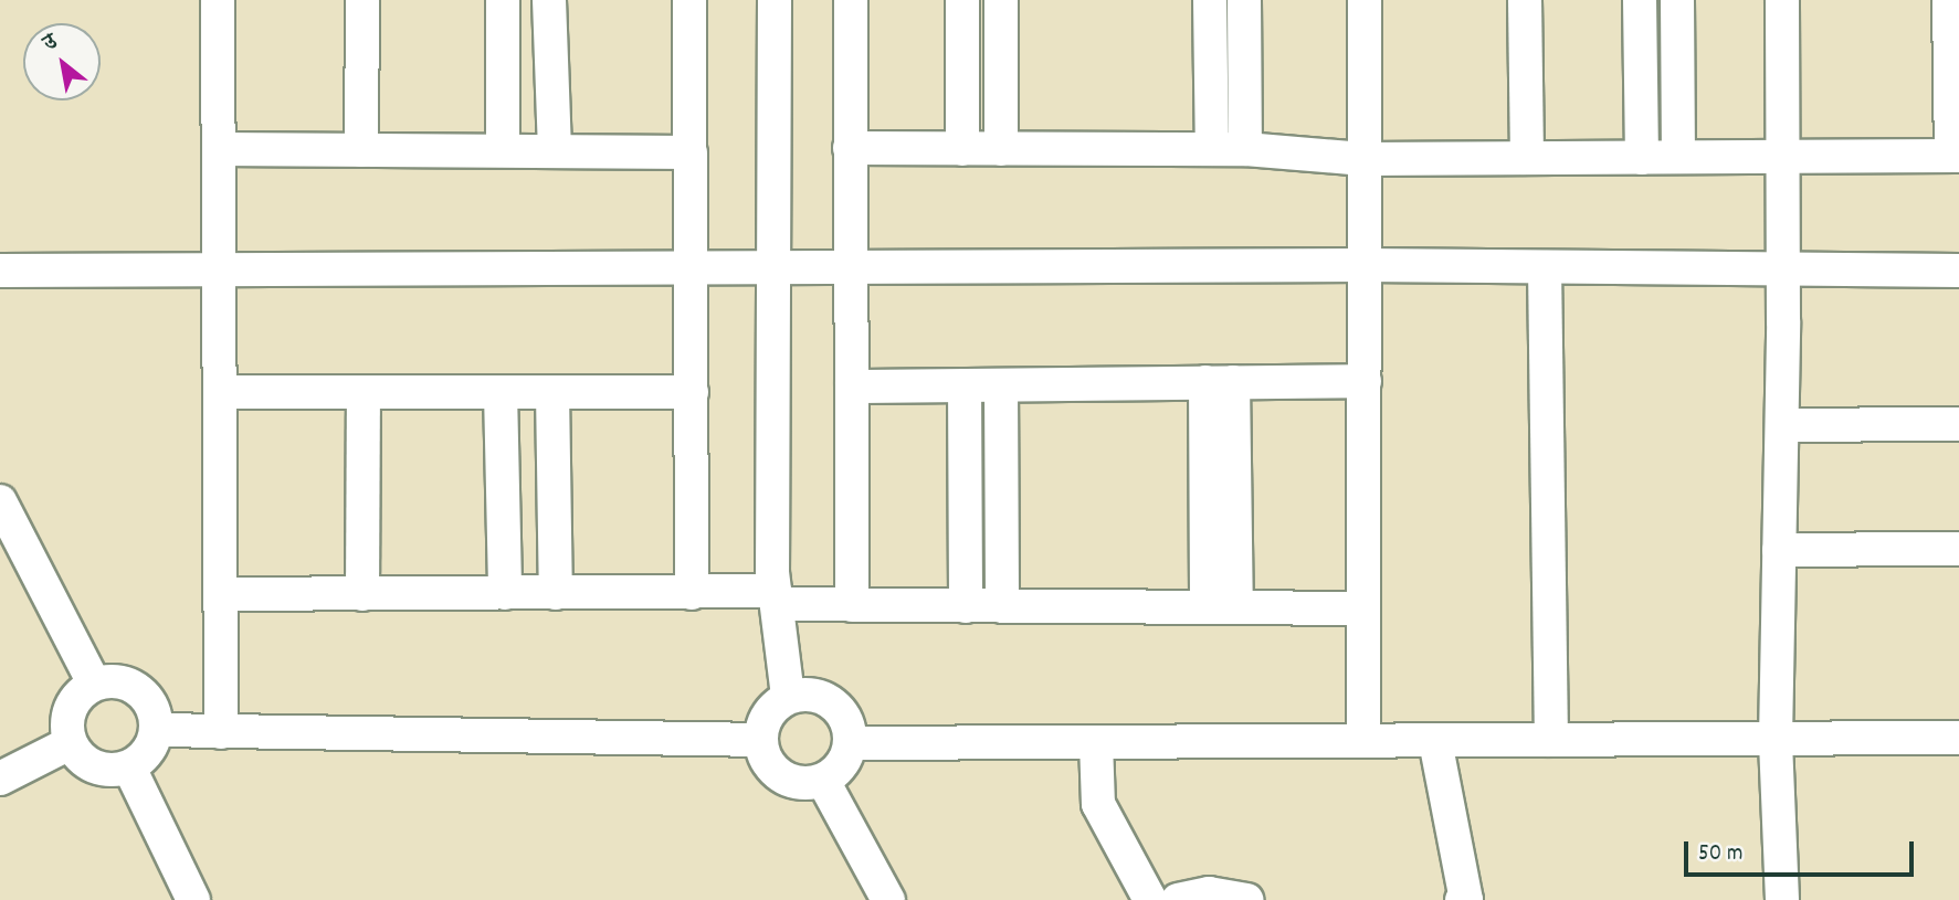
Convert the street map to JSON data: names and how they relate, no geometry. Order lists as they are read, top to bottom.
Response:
{
  "scale_bar": "50 m",
  "north": "top left"
}
